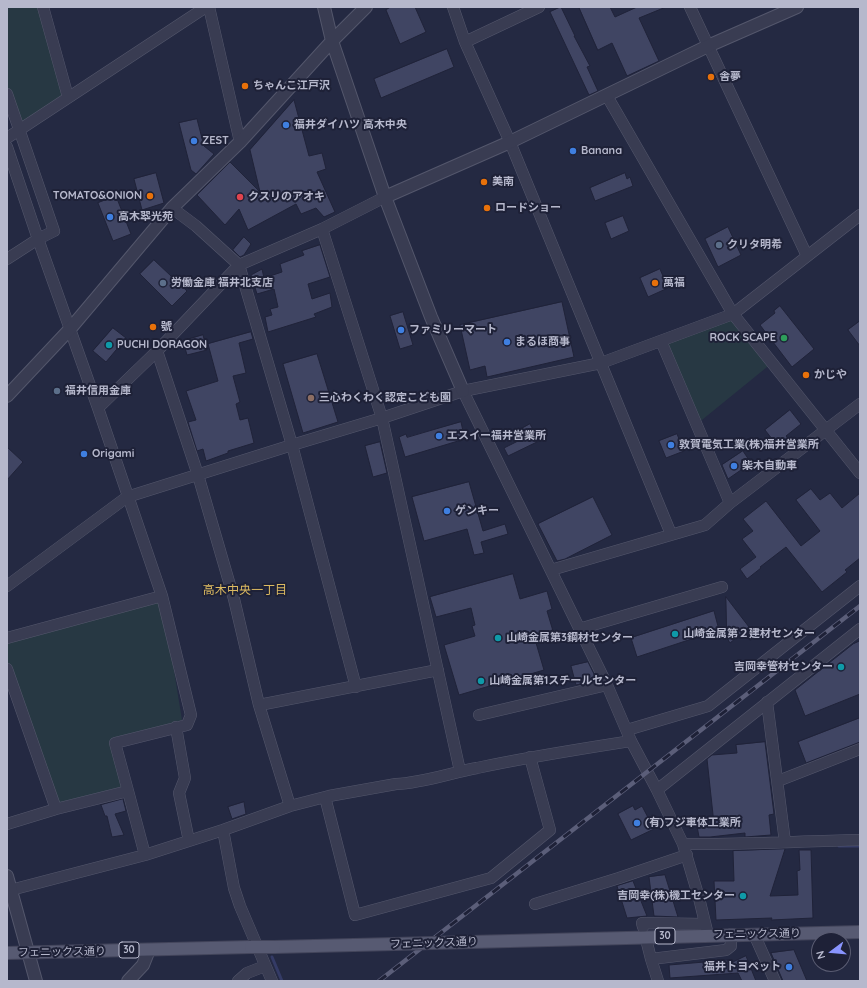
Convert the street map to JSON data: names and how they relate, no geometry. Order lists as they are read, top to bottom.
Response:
{
  "streets": {
    "main road": ["フェニックス通り", "30"]
  },
  "districts": ["高木中央一丁目"],
  "places": [
    "舎夢",
    "ちゃんこ江戸沢",
    "福井ダイハツ 高木中央",
    "ZEST",
    "Banana",
    "美南",
    "TOMATO&ONION",
    "クスリのアオキ",
    "ロードショー",
    "高木翆光苑",
    "クリタ明希",
    "労働金庫 福井北支店",
    "萬福",
    "號",
    "ファミリーマート",
    "ROCK SCAPE",
    "まるほ商事",
    "PUCHI DORAGON",
    "かじや",
    "福井信用金庫",
    "三心わくわく認定こども園",
    "エスイー福井営業所",
    "敦賀電気工業(株)福井営業所",
    "Origami",
    "柴木自動車",
    "ゲンキー",
    "山崎金属第２建材センター",
    "山崎金属第3鋼材センター",
    "吉岡幸管材センター",
    "山崎金属第1スチールセンター",
    "(有)フジ車体工業所",
    "吉岡幸(株)機工センター",
    "福井トヨペット"
  ],
  "north": "left"
}
